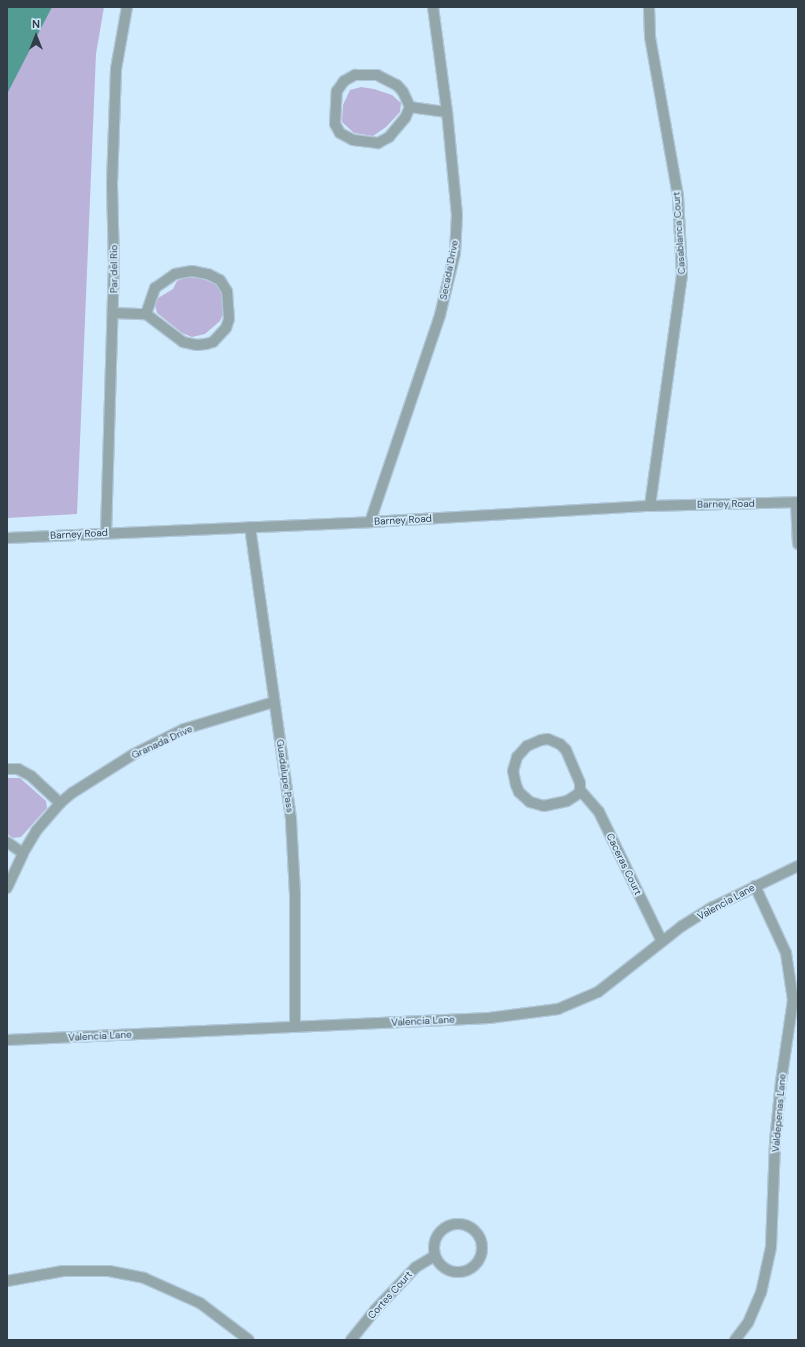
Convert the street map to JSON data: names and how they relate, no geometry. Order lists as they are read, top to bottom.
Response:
{
  "streets": {
    "street": [
      "Casablanca Court",
      "Par del Rio",
      "Secada Drive",
      "Barney Road",
      "Granada Drive",
      "Guadalupe Pass",
      "Caceras Court",
      "Valencia Lane",
      "Valdepenas Lane",
      "Cortes Court"
    ]
  },
  "crossings": [
    ["Casablanca Court", "Barney Road"],
    ["Par del Rio", "Barney Road"],
    ["Secada Drive", "Barney Road"],
    ["Barney Road", "Guadalupe Pass"],
    ["Granada Drive", "Guadalupe Pass"],
    ["Guadalupe Pass", "Valencia Lane"],
    ["Caceras Court", "Valencia Lane"],
    ["Valencia Lane", "Valdepenas Lane"]
  ],
  "north": "top"
}
